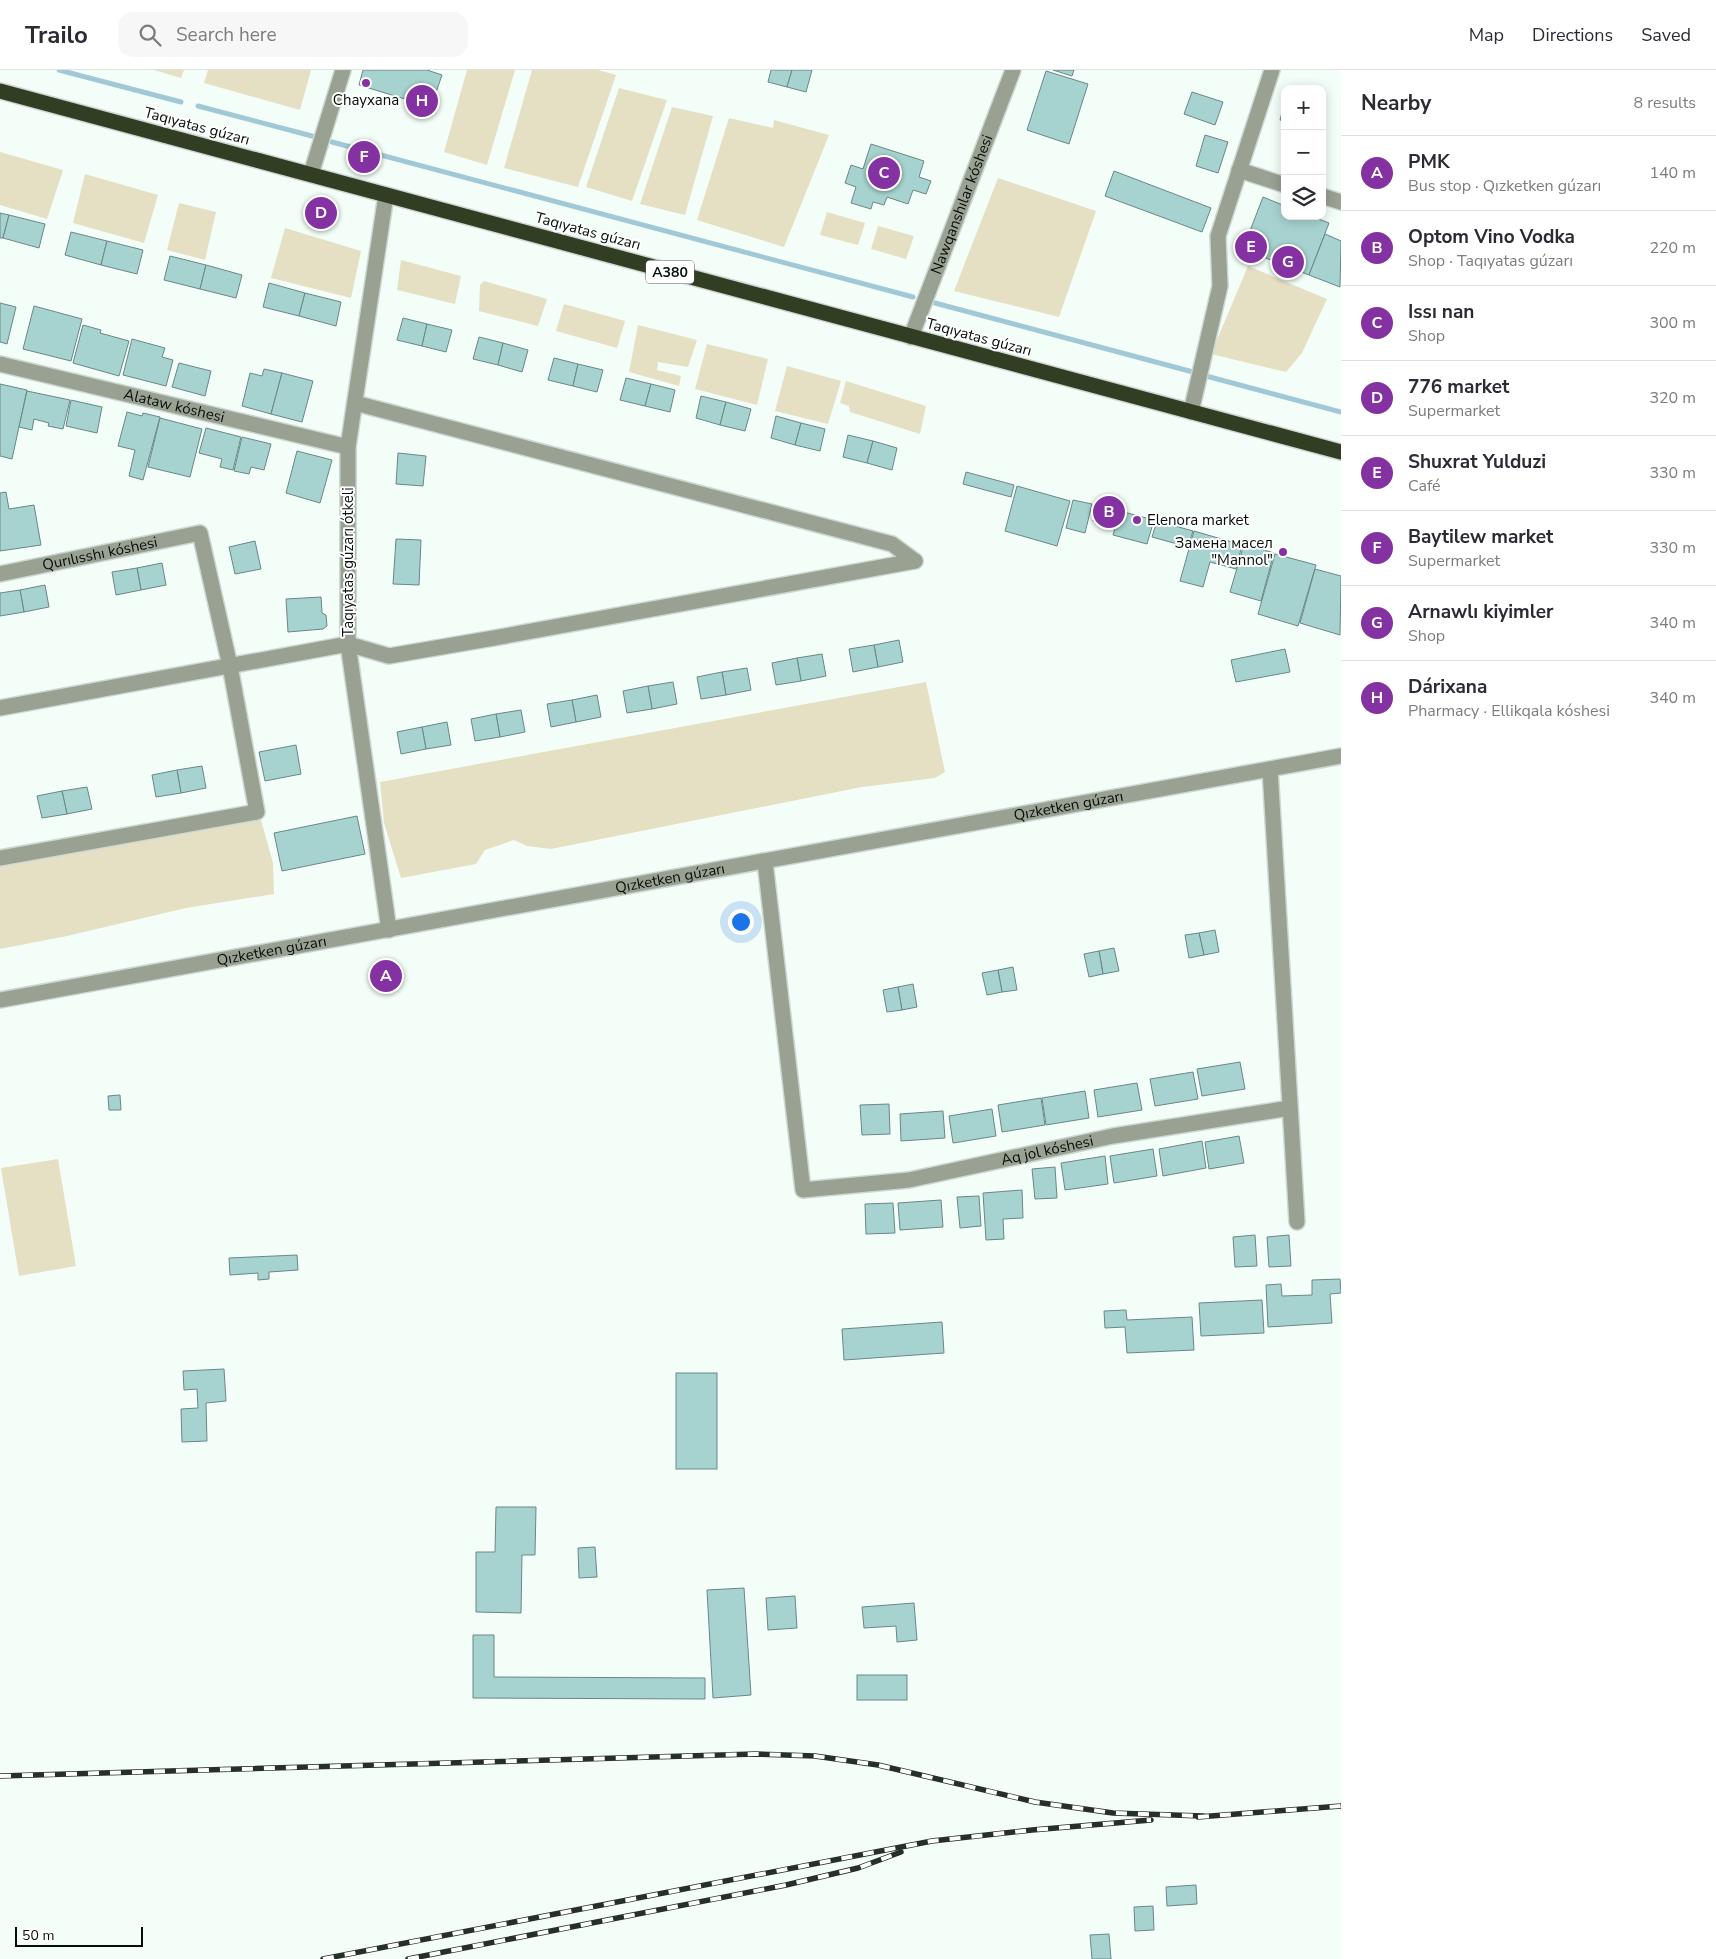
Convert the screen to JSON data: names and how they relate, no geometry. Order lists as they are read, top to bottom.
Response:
{
  "streets": {
    "highway": ["Taqıyatas gúzarı", "A380"],
    "street": [
      "Nawqanshılar kóshesi",
      "Alataw kóshesi",
      "Qurılısshı kóshesi",
      "Taqıyatas gúzarı ótkeli",
      "Qızketken gúzarı",
      "Aq jol kóshesi"
    ]
  },
  "crossings": [
    ["Taqıyatas gúzarı", "Nawqanshılar kóshesi"],
    ["Taqıyatas gúzarı", "Taqıyatas gúzarı ótkeli"],
    ["Alataw kóshesi", "Taqıyatas gúzarı ótkeli"],
    ["Taqıyatas gúzarı ótkeli", "Qızketken gúzarı"],
    ["Qızketken gúzarı", "Aq jol kóshesi"]
  ],
  "places": ["Chayxana", "Elenora market", "Замена масел \"Mannol\""],
  "scale_bar": "50 m",
  "page": {
    "header": "Trailo",
    "search": "Search here",
    "nav": ["Map", "Directions", "Saved"],
    "heading": ["Nearby", "8 results"],
    "pins": [
      "H",
      "F",
      "C",
      "D",
      "E",
      "G",
      "B",
      "A"
    ],
    "map_buttons": ["+", "−"],
    "list": [
      {
        "mark": "A",
        "name": "PMK",
        "note": "Bus stop · Qızketken gúzarı",
        "value": "140 m"
      },
      {
        "mark": "B",
        "name": "Optom Vino Vodka",
        "note": "Shop · Taqıyatas gúzarı",
        "value": "220 m"
      },
      {
        "mark": "C",
        "name": "Issı nan",
        "note": "Shop",
        "value": "300 m"
      },
      {
        "mark": "D",
        "name": "776 market",
        "note": "Supermarket",
        "value": "320 m"
      },
      {
        "mark": "E",
        "name": "Shuxrat Yulduzi",
        "note": "Café",
        "value": "330 m"
      },
      {
        "mark": "F",
        "name": "Baytilew market",
        "note": "Supermarket",
        "value": "330 m"
      },
      {
        "mark": "G",
        "name": "Arnawlı kiyimler",
        "note": "Shop",
        "value": "340 m"
      },
      {
        "mark": "H",
        "name": "Dárixana",
        "note": "Pharmacy · Ellikqala kóshesi",
        "value": "340 m"
      }
    ],
    "scale": "50 m"
  }
}
